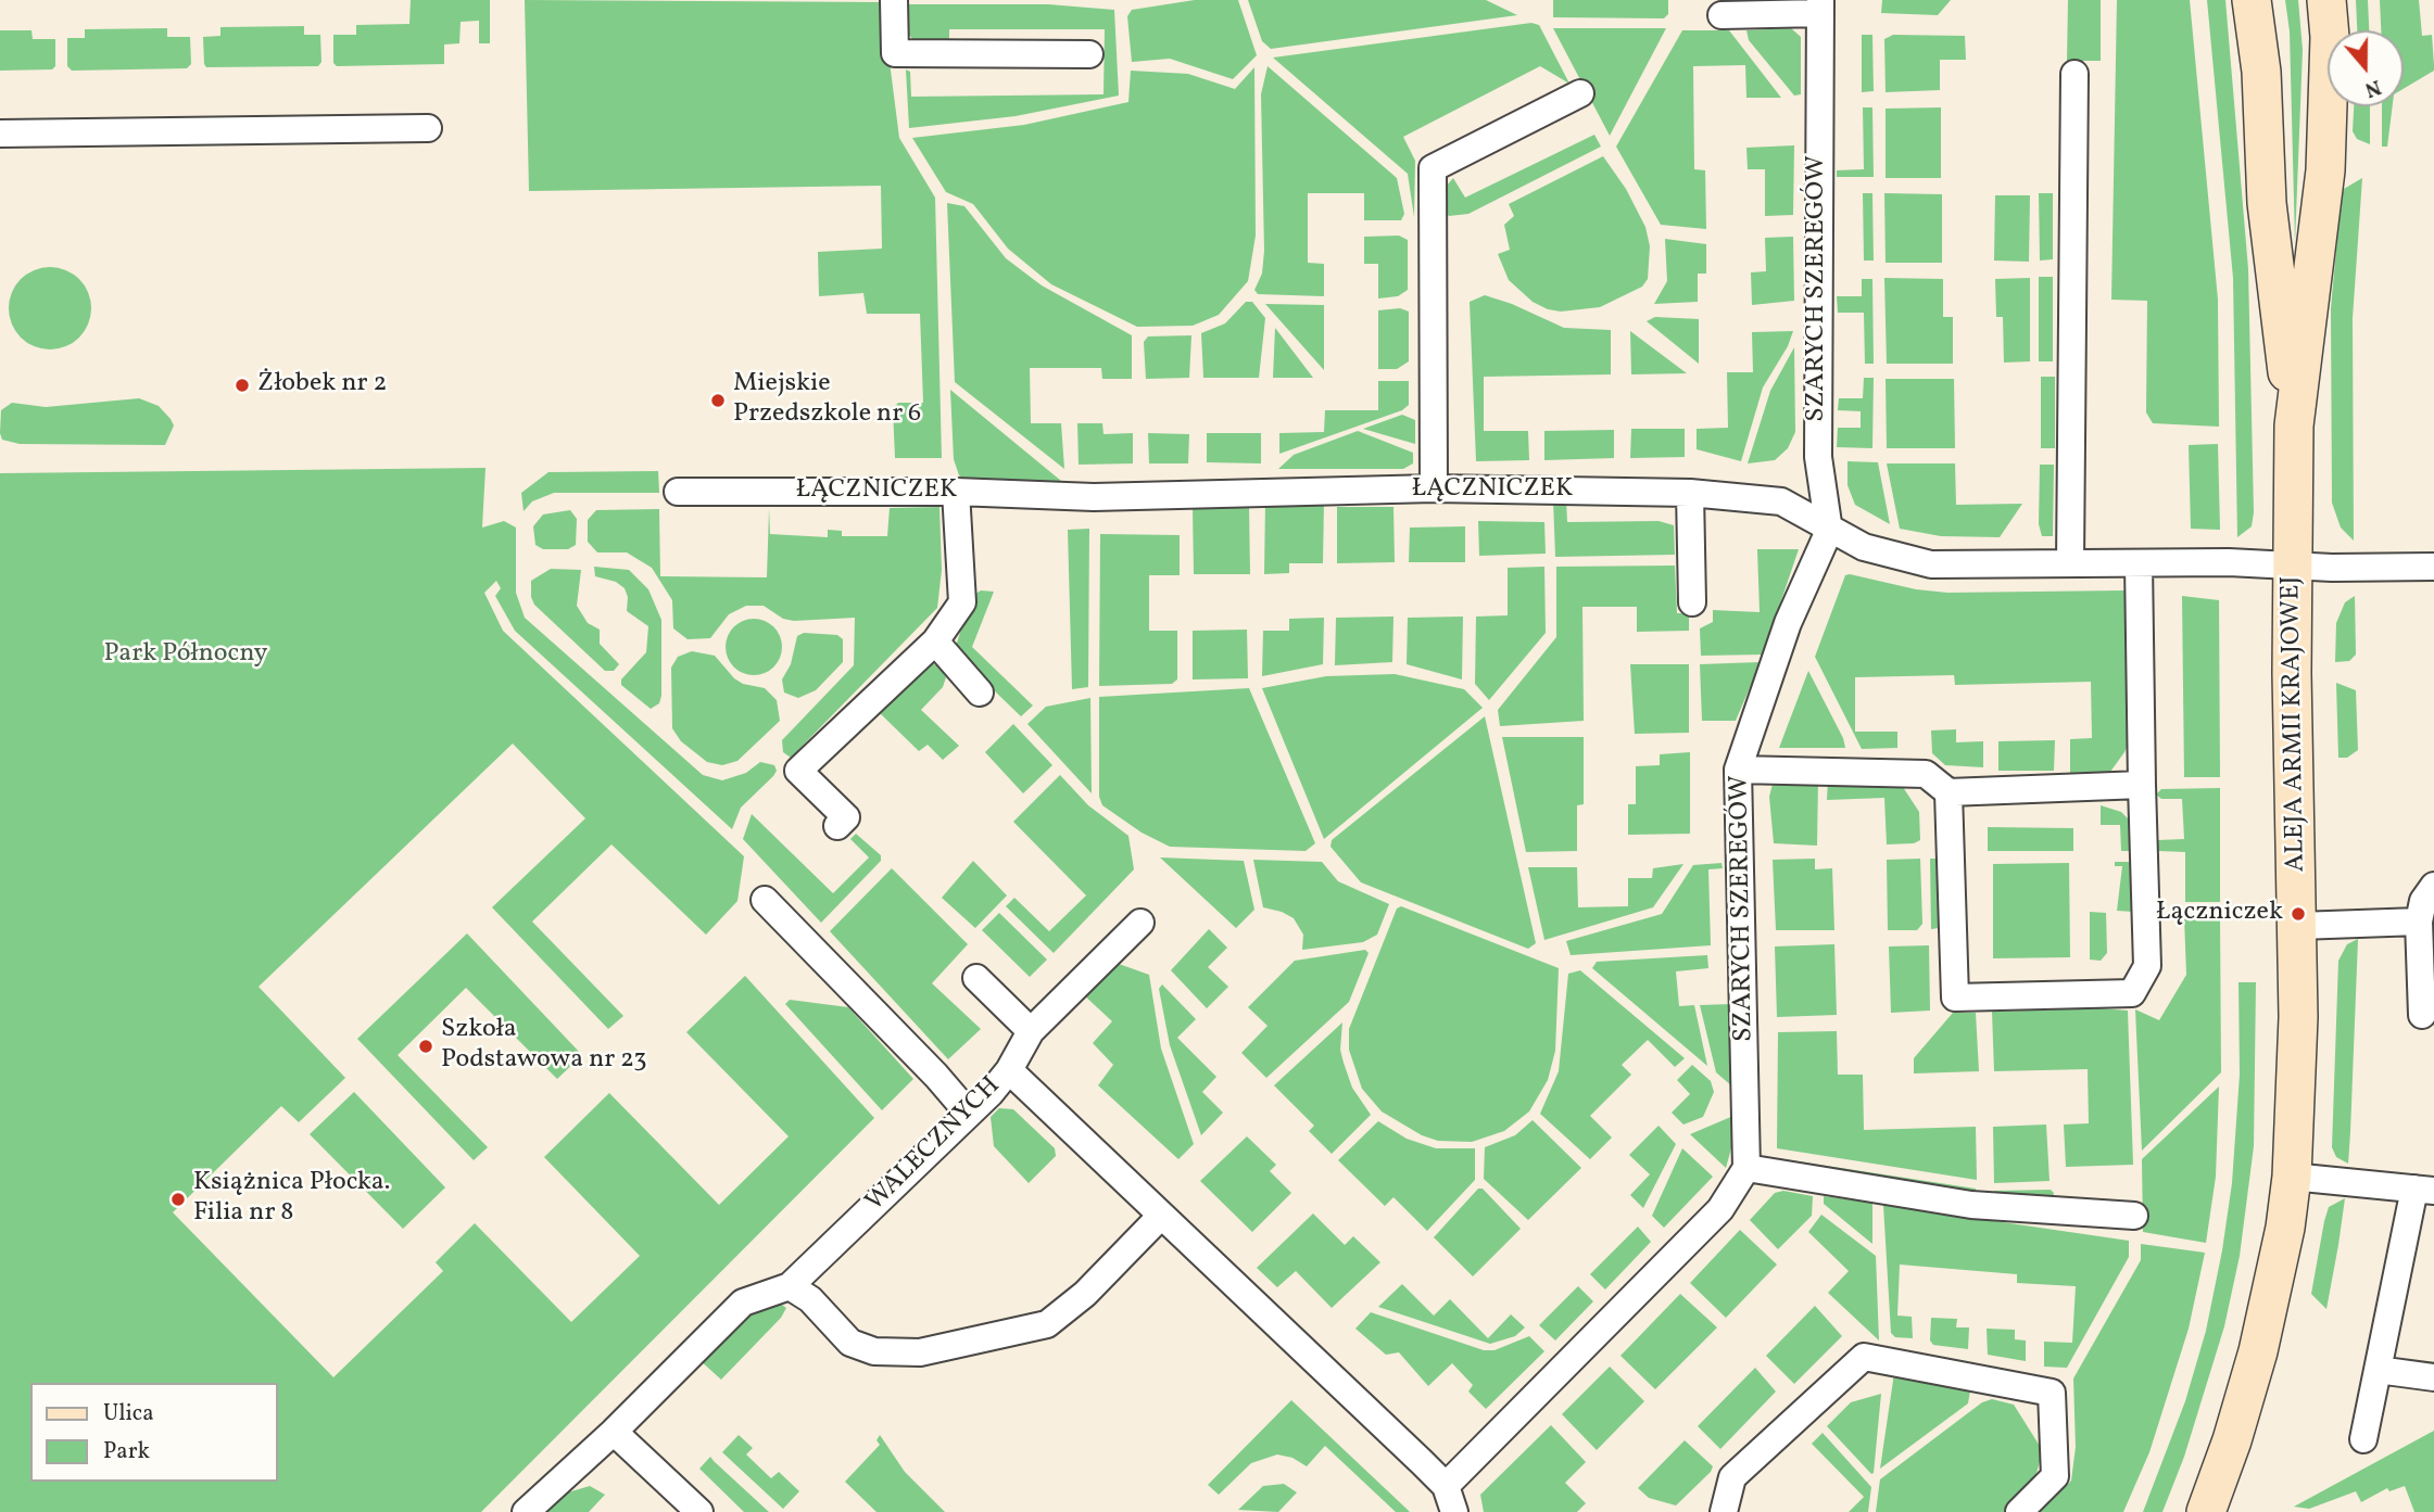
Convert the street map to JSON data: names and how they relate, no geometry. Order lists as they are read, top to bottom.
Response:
{
  "streets": {
    "street": [
      "SZARYCH SZEREGÓW",
      "ŁĄCZNICZEK",
      "ALEJA ARMII KRAJOWEJ",
      "WALECZNYCH"
    ]
  },
  "crossings": [
    ["SZARYCH SZEREGÓW", "ŁĄCZNICZEK"],
    ["ŁĄCZNICZEK", "ALEJA ARMII KRAJOWEJ"]
  ],
  "parks": ["Park Północny"],
  "places": [
    "Żłobek nr 2",
    "Miejskie Przedszkole nr 6",
    "Łączniczek",
    "Szkoła Podstawowa nr 23",
    "Książnica Płocka. Filia nr 8"
  ],
  "legend": ["Ulica", "Park"],
  "north": "bottom"
}
